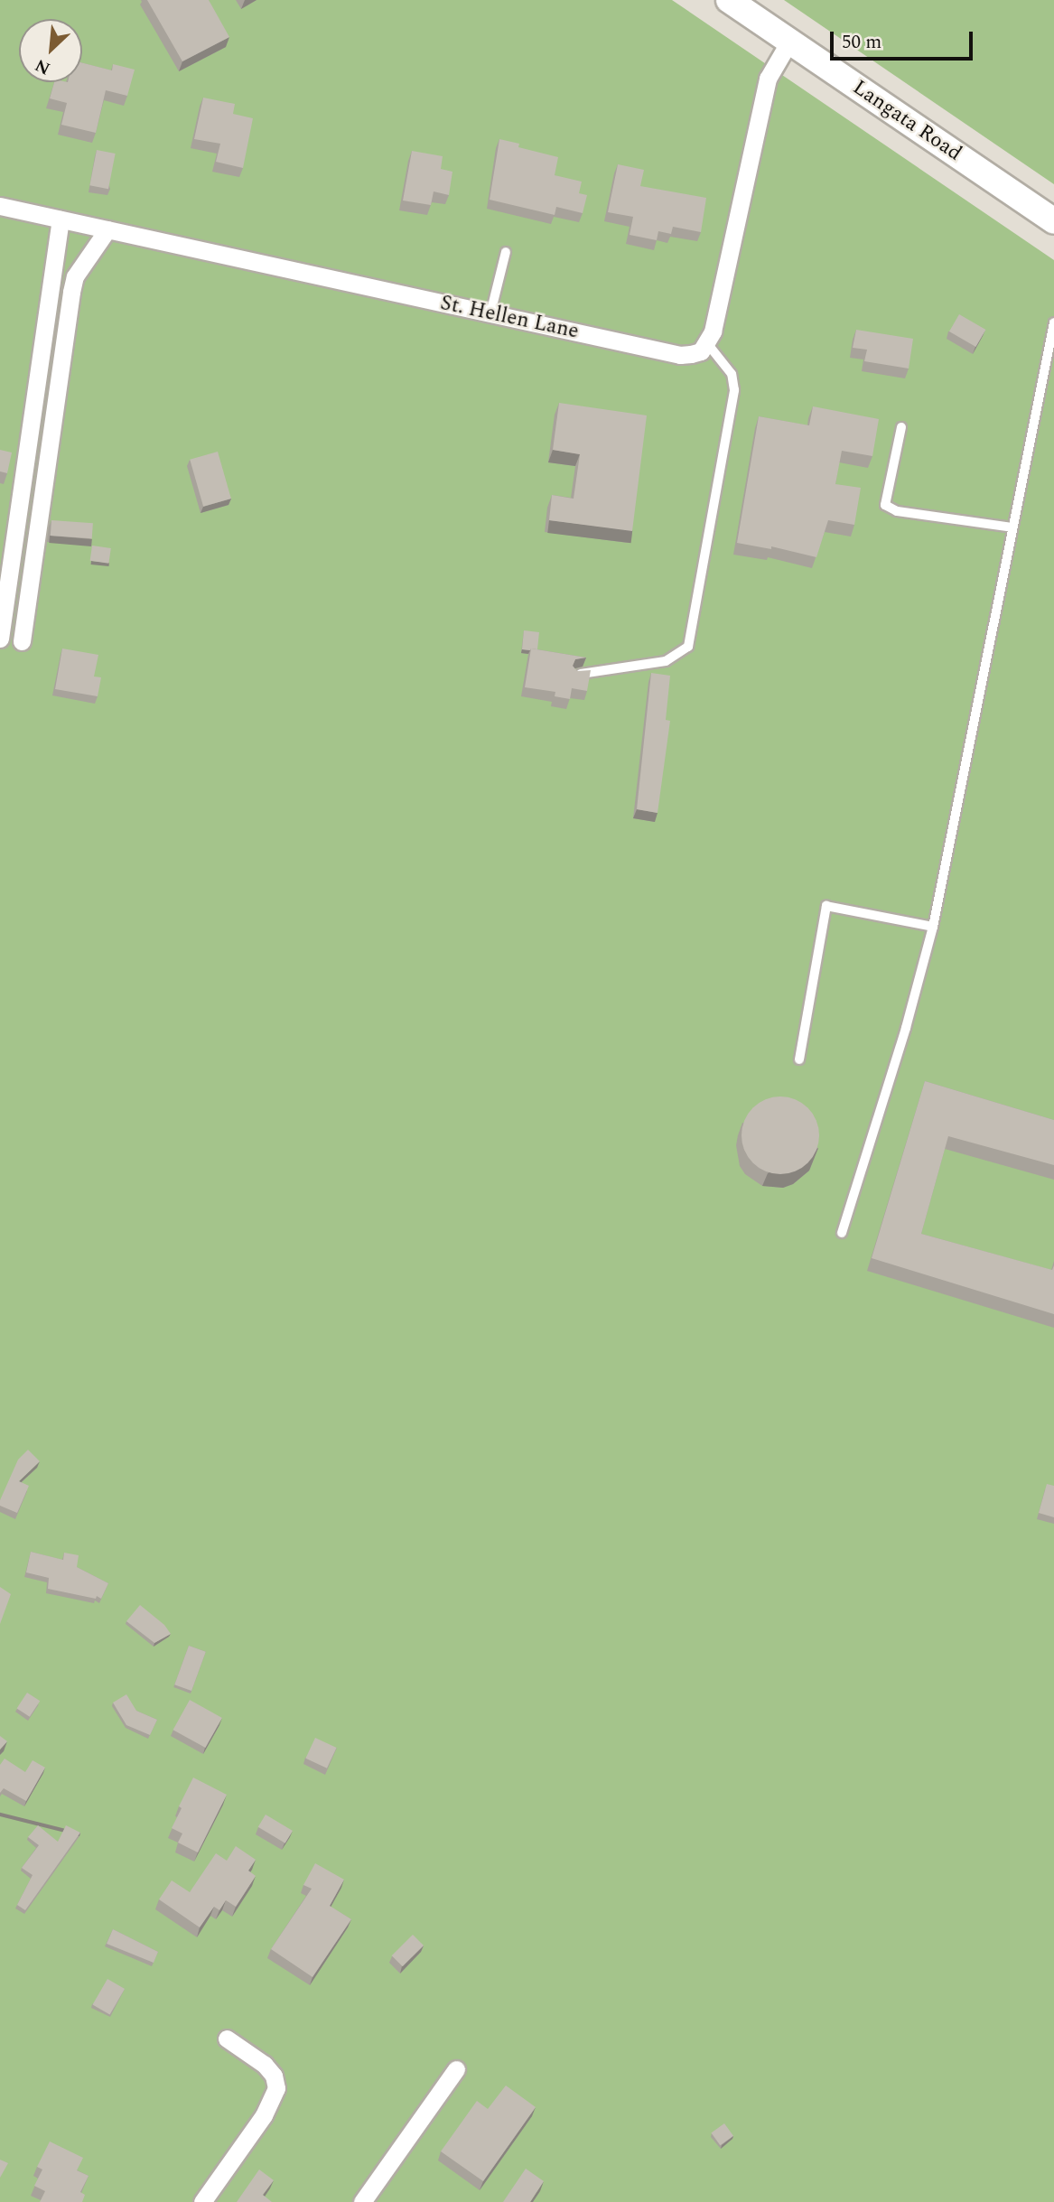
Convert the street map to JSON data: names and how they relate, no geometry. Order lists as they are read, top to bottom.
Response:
{
  "streets": {
    "main road": ["Langata Road"],
    "street": ["St. Hellen Lane"]
  },
  "scale_bar": "50 m",
  "north": "bottom left"
}
